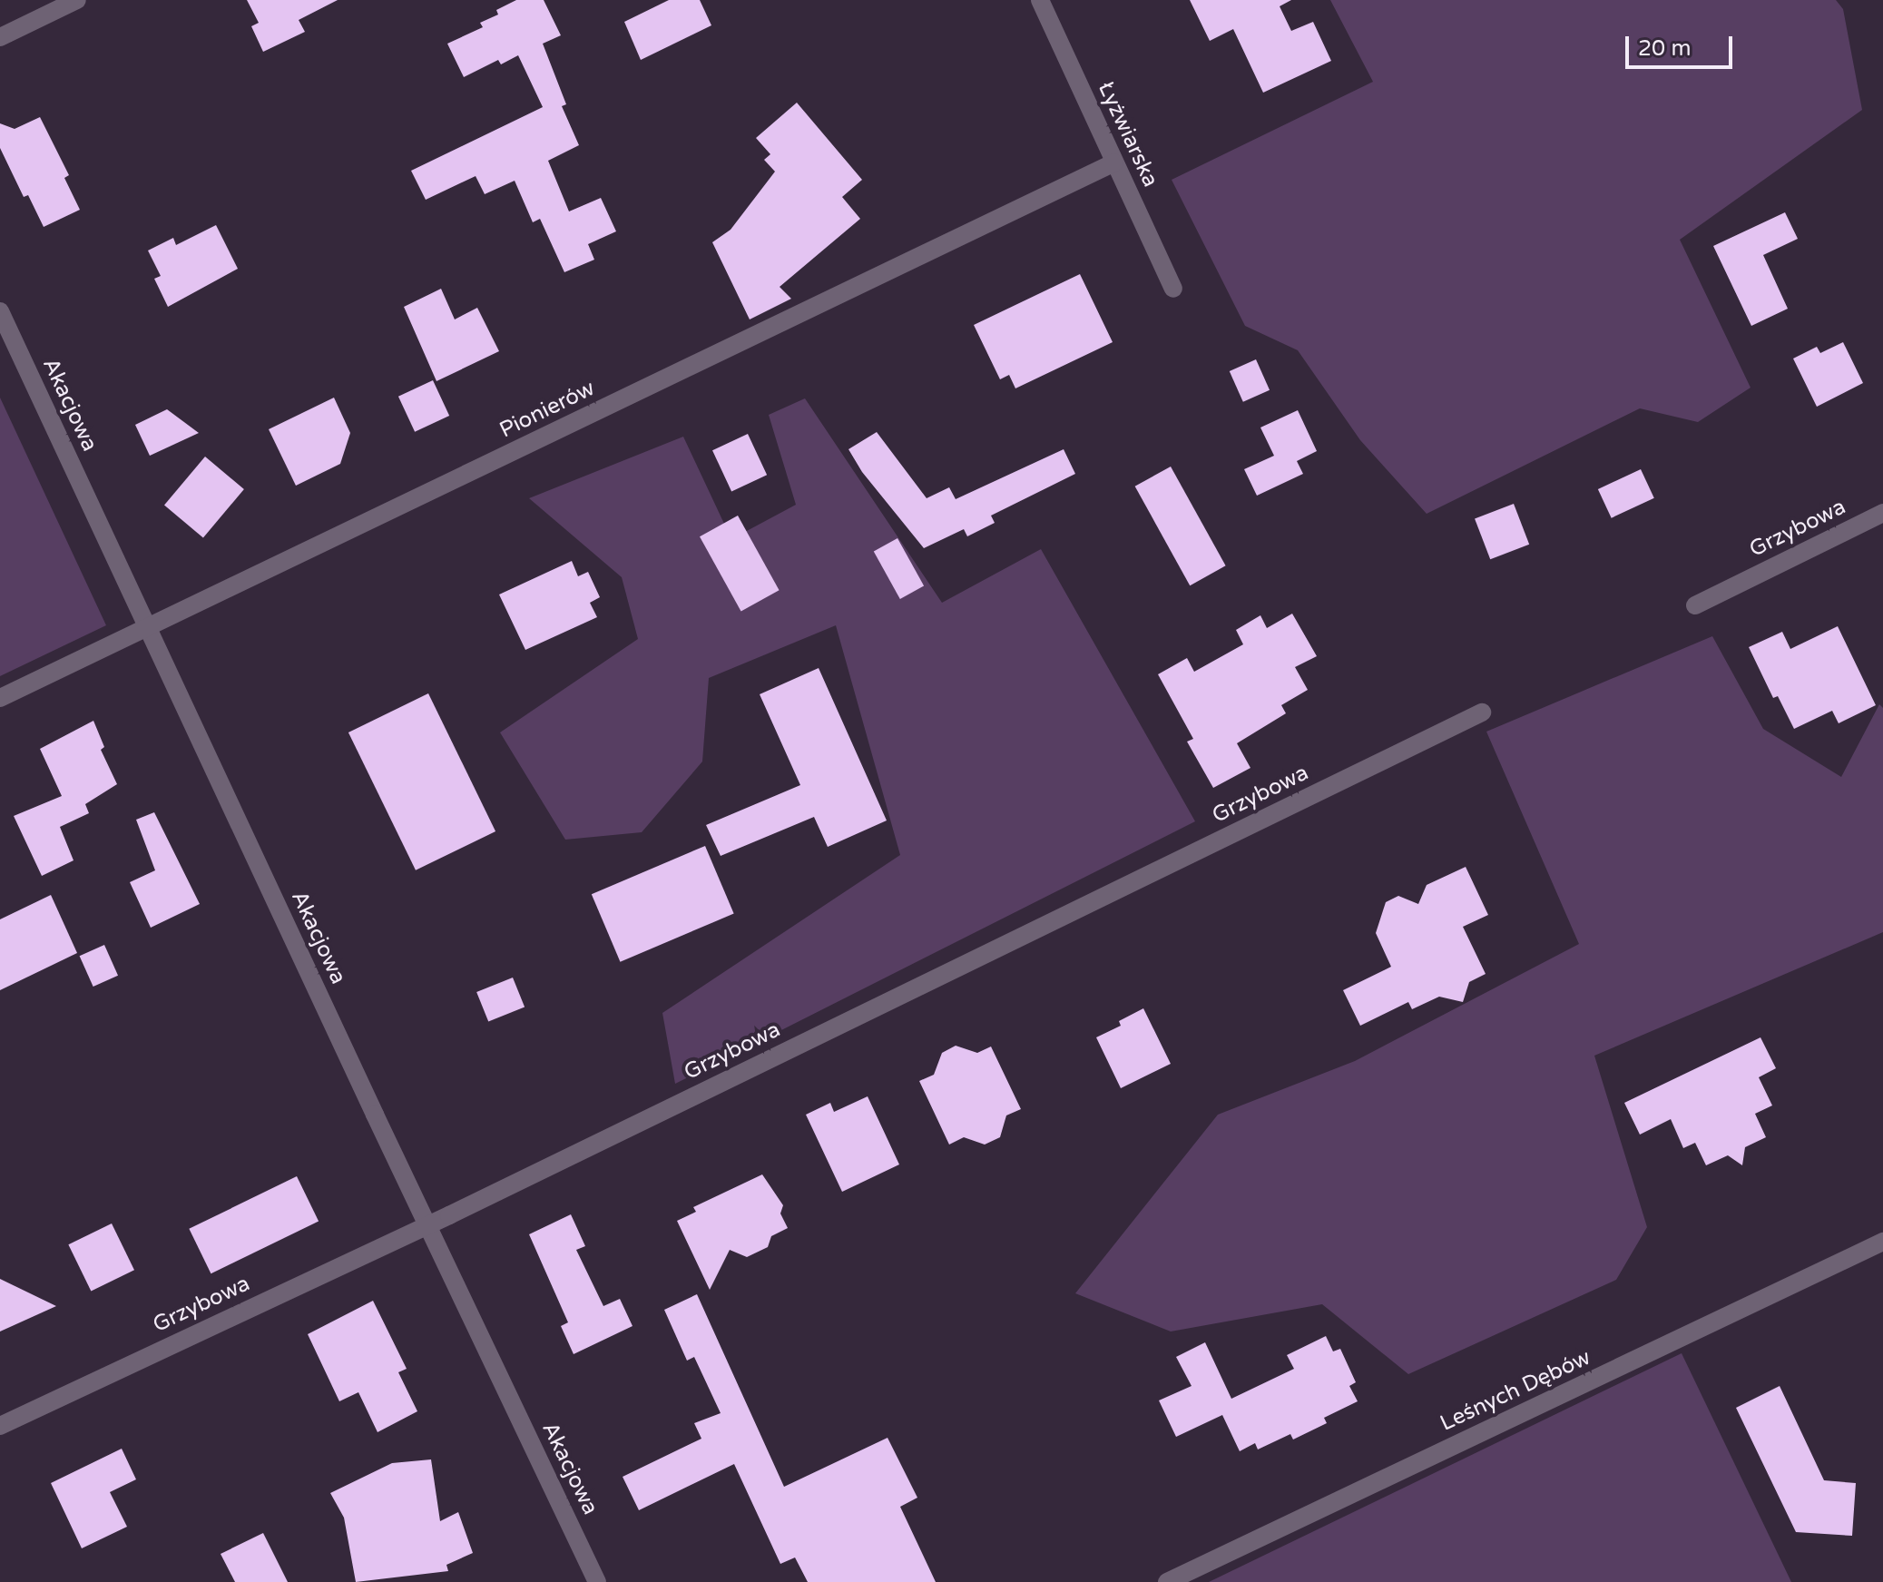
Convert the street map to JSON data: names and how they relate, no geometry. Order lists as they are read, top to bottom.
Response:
{
  "streets": {
    "street": [
      "Łyżwiarska",
      "Akacjowa",
      "Pionierów",
      "Grzybowa",
      "Leśnych Dębów"
    ]
  },
  "crossings": [
    ["Łyżwiarska", "Pionierów"],
    ["Akacjowa", "Pionierów"],
    ["Akacjowa", "Grzybowa"]
  ],
  "scale_bar": "20 m"
}
